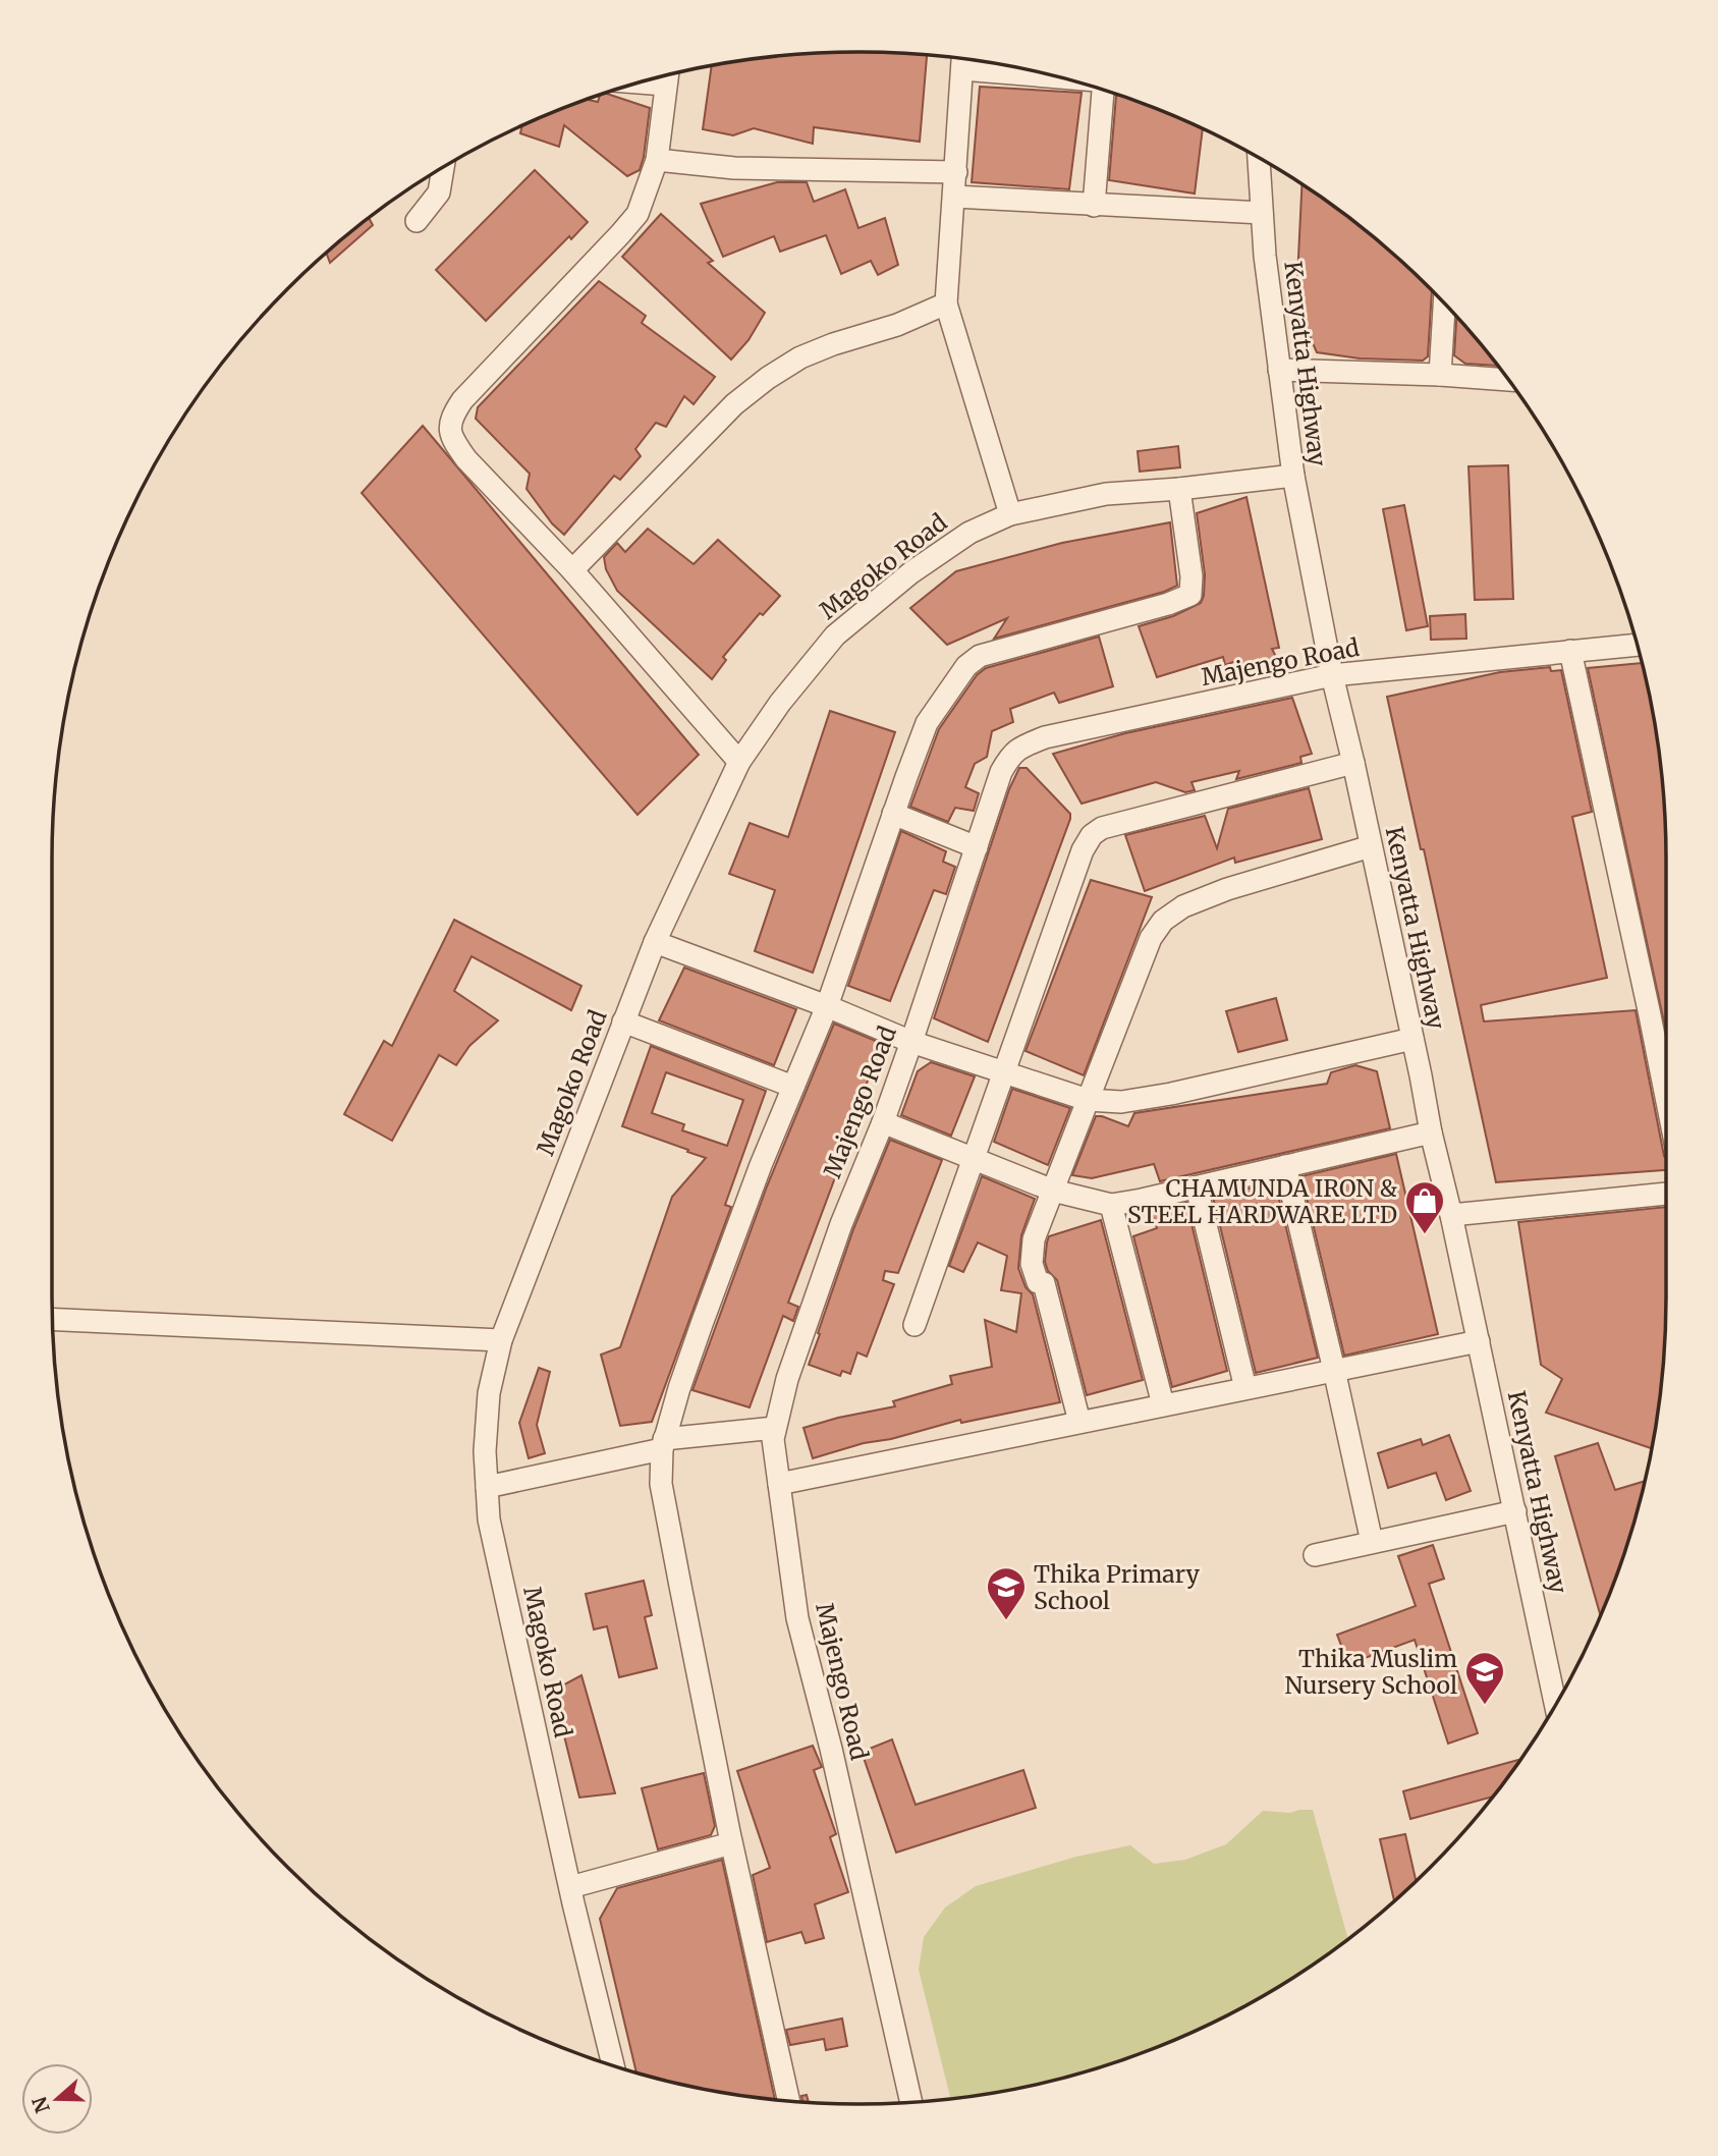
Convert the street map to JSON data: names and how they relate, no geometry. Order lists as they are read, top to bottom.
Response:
{
  "streets": {
    "street": ["Kenyatta Highway", "Magoko Road", "Majengo Road"]
  },
  "crossings": [
    ["Kenyatta Highway", "Magoko Road"],
    ["Kenyatta Highway", "Majengo Road"]
  ],
  "places": {
    "shop": ["CHAMUNDA IRON & STEEL HARDWARE LTD"],
    "school or university": ["Thika Primary School", "Thika Muslim Nursery School"]
  },
  "north": "left"
}
